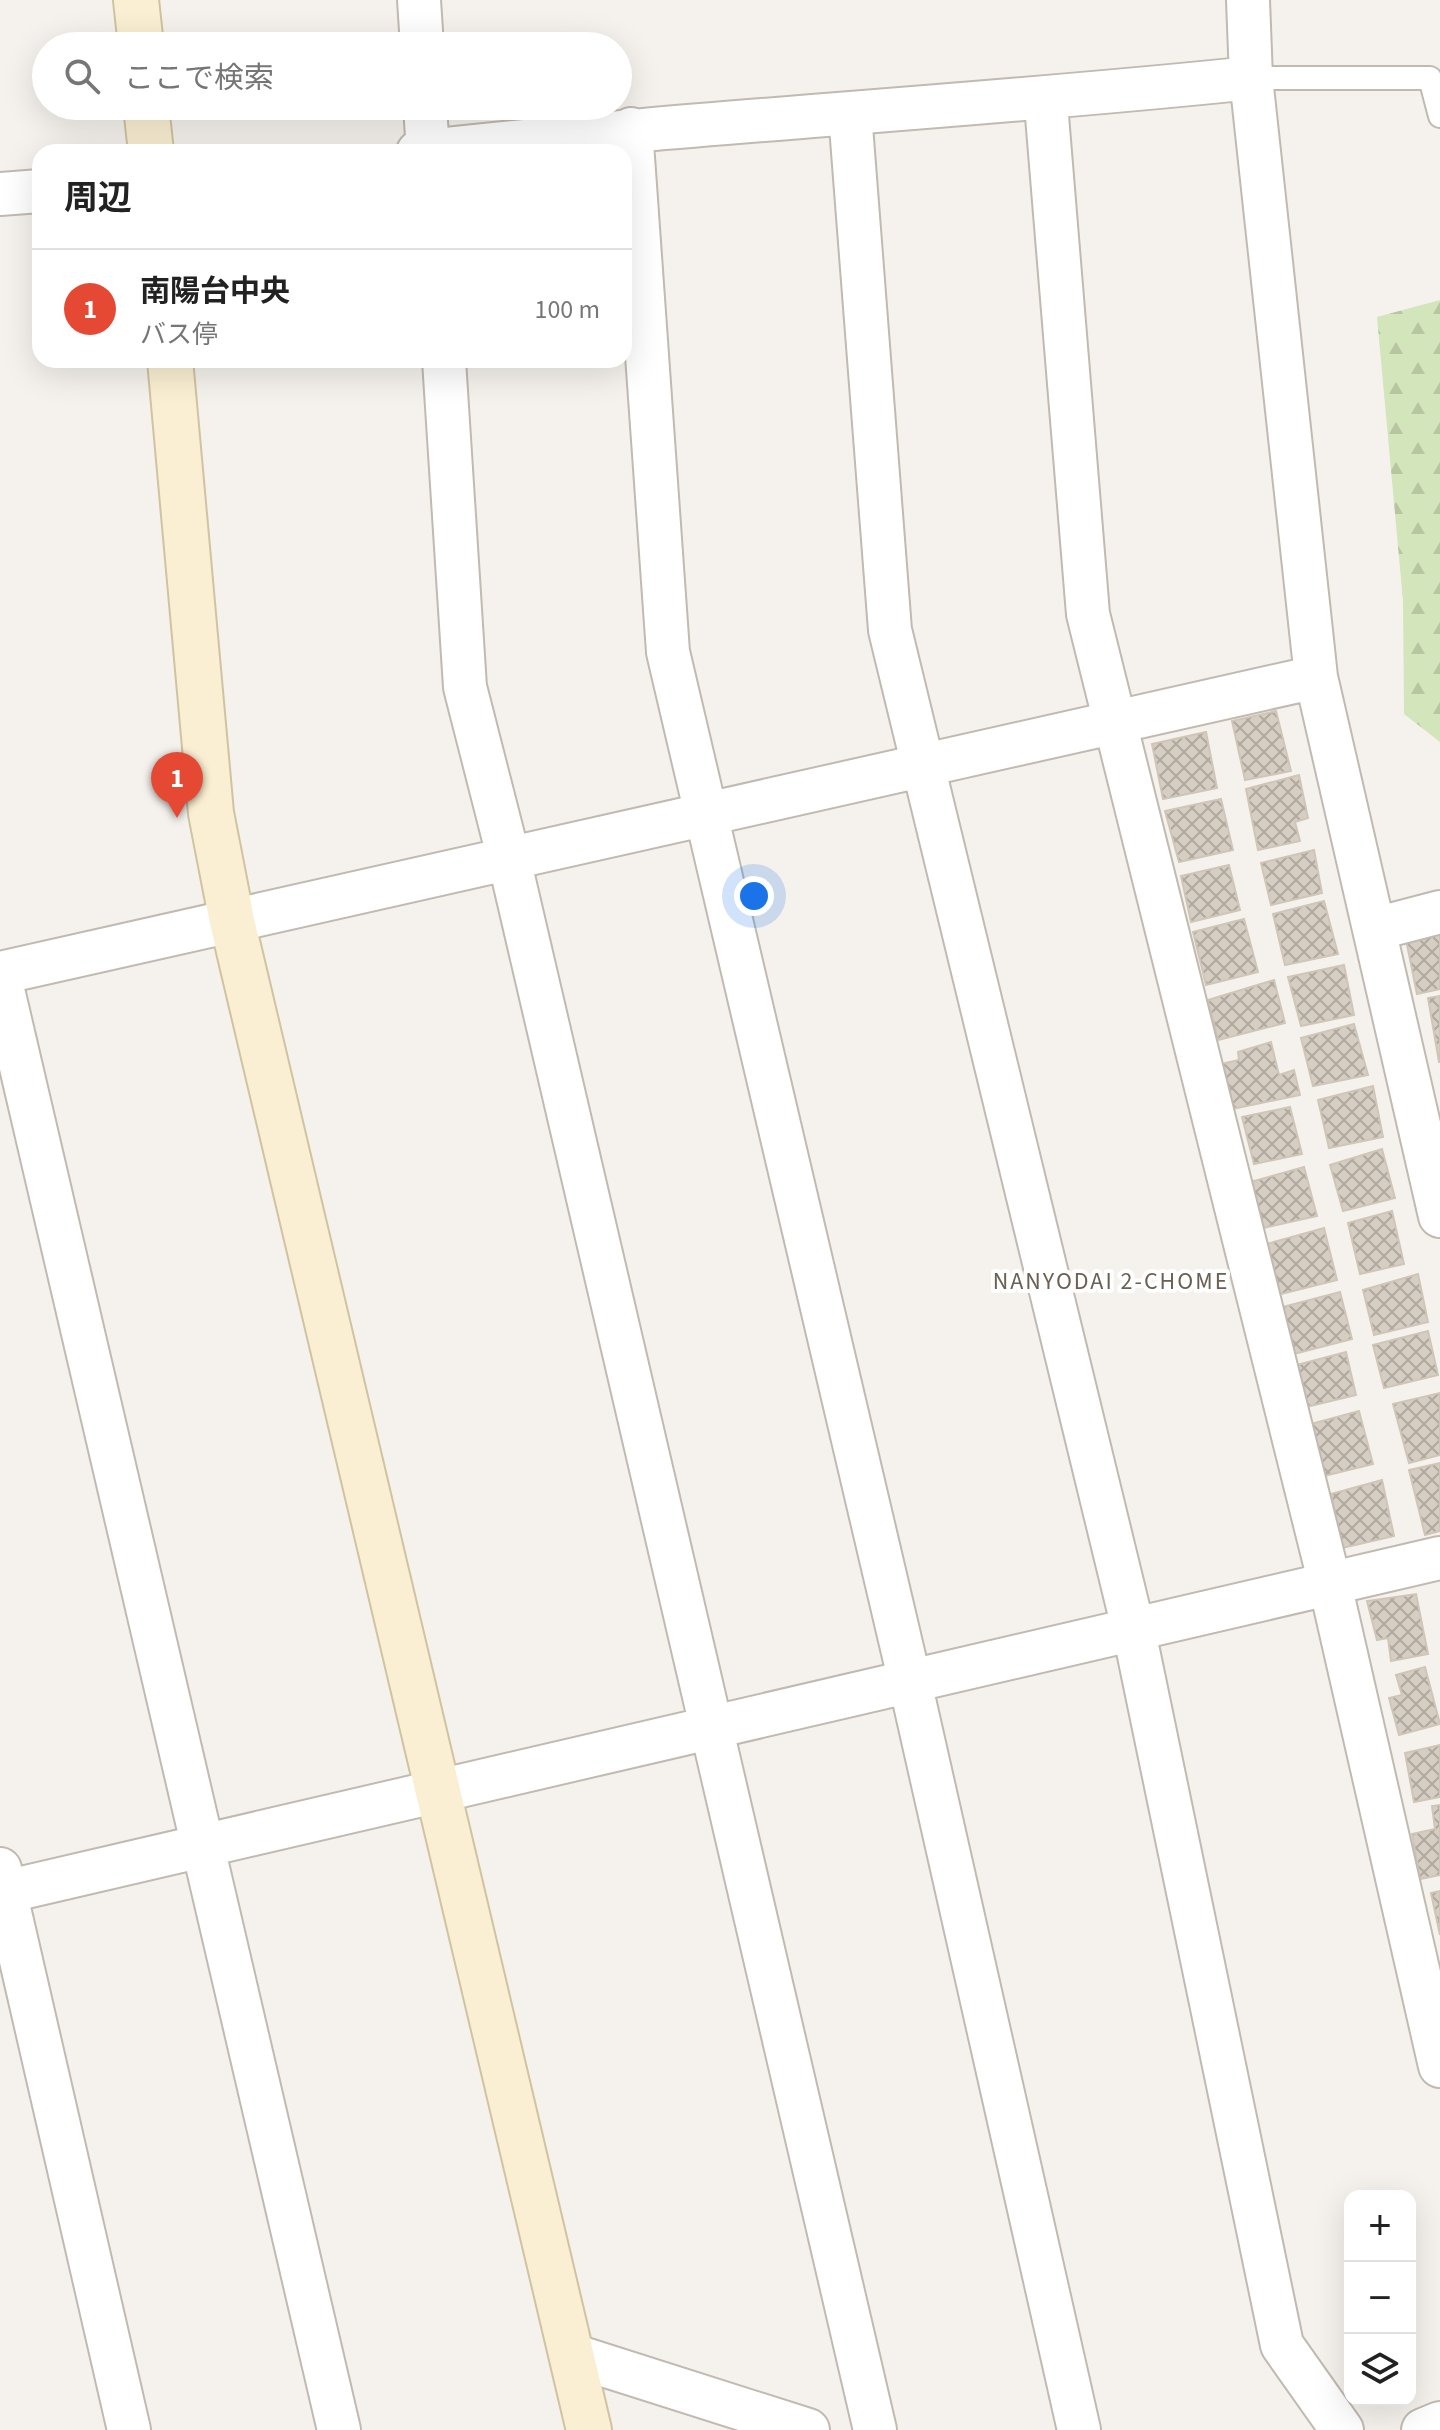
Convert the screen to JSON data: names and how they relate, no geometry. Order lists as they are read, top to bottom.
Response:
{
  "districts": ["NANYODAI 2-CHOME"],
  "page": {
    "search": "ここで検索",
    "heading": "周辺",
    "list": [
      {
        "mark": "1",
        "name": "南陽台中央",
        "note": "バス停",
        "value": "100 m"
      }
    ],
    "pins": "1",
    "map_buttons": ["+", "−"]
  }
}
